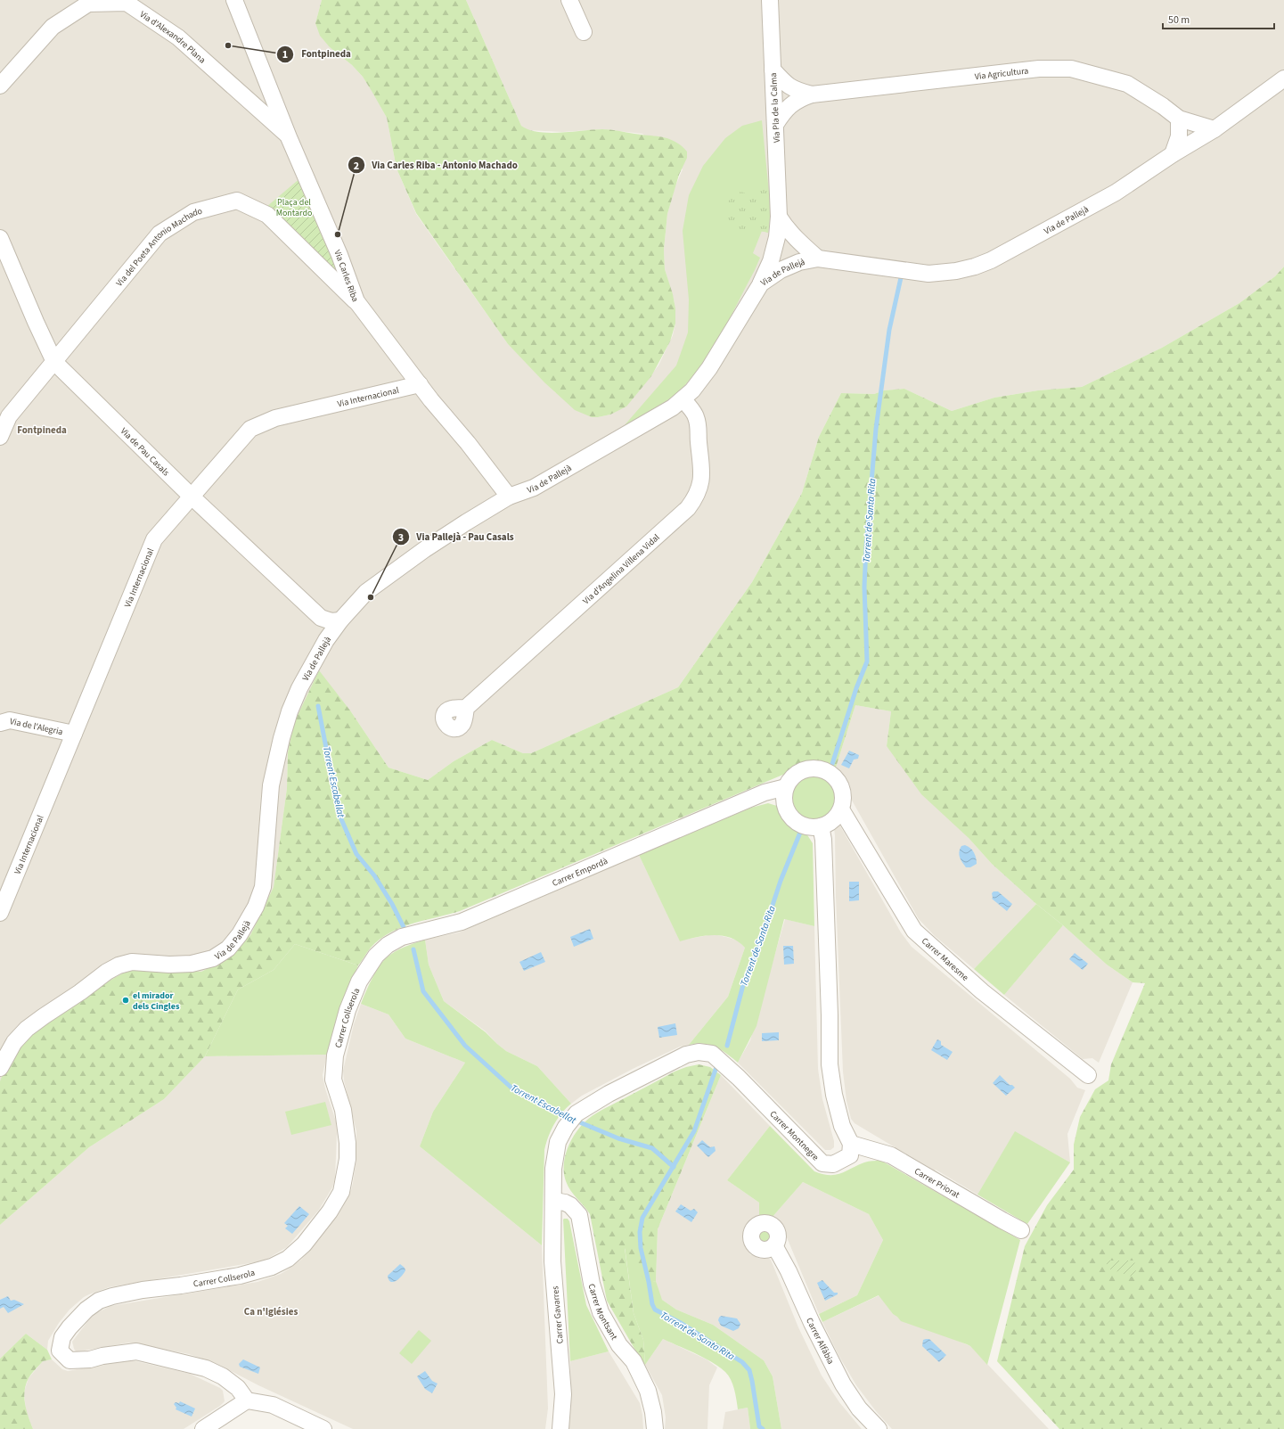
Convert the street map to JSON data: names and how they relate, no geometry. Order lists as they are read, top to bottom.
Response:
{
  "streets": {
    "street": [
      "Via d'Alexandre Plana",
      "Via Agricultura",
      "Via Pla de la Calma",
      "Via de Pallejà",
      "Via del Poeta Antonio Machado",
      "Via Carles Riba",
      "Via Internacional",
      "Via de Pau Casals",
      "Via d'Angelina Villena Vidal",
      "Via de l'Alegria",
      "Carrer Empordà",
      "Carrer Maresme",
      "Carrer Collserola",
      "Carrer Montnegre",
      "Carrer Priorat",
      "Carrer Montsant",
      "Carrer Gavarres",
      "Carrer Alfàbia"
    ]
  },
  "crossings": [
    ["Via d'Alexandre Plana", "Via Carles Riba"],
    ["Via Agricultura", "Via Pla de la Calma"],
    ["Via Agricultura", "Via de Pallejà"],
    ["Via Pla de la Calma", "Via de Pallejà"],
    ["Via de Pallejà", "Via Carles Riba"],
    ["Via de Pallejà", "Via de Pau Casals"],
    ["Via de Pallejà", "Via d'Angelina Villena Vidal"],
    ["Via del Poeta Antonio Machado", "Via Carles Riba"],
    ["Via del Poeta Antonio Machado", "Via de Pau Casals"],
    ["Via Carles Riba", "Via Internacional"],
    ["Via Internacional", "Via de Pau Casals"],
    ["Via Internacional", "Via de l'Alegria"],
    ["Carrer Empordà", "Carrer Maresme"],
    ["Carrer Empordà", "Carrer Collserola"],
    ["Carrer Montnegre", "Carrer Priorat"],
    ["Carrer Montnegre", "Carrer Montsant"],
    ["Carrer Montnegre", "Carrer Gavarres"],
    ["Carrer Montsant", "Carrer Gavarres"]
  ],
  "districts": ["Fontpineda", "Ca n'Iglésies"],
  "water": ["Torrent de Santa Rita", "Torrent Escabellat"],
  "parks": ["Plaça del Montardo"],
  "places": [
    "Fontpineda",
    "Via Carles Riba - Antonio Machado",
    "Via Pallejà - Pau Casals",
    "el mirador dels Cingles"
  ],
  "scale_bar": "50 m"
}
